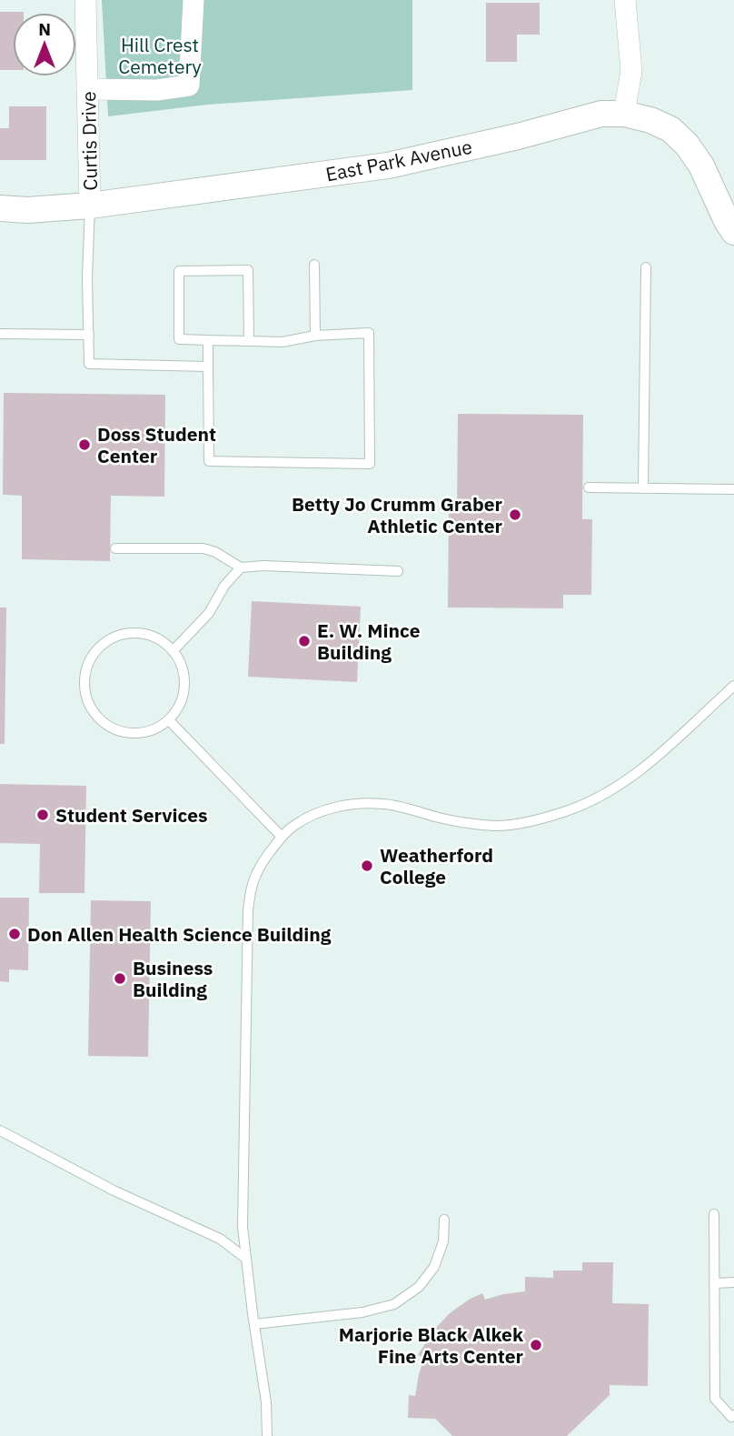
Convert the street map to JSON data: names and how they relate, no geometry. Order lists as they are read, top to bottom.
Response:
{
  "streets": {
    "street": ["Curtis Drive", "East Park Avenue"]
  },
  "crossings": [
    ["Curtis Drive", "East Park Avenue"]
  ],
  "parks": ["Hill Crest Cemetery"],
  "places": [
    "Doss Student Center",
    "Betty Jo Crumm Graber Athletic Center",
    "E. W. Mince Building",
    "Student Services",
    "Weatherford College",
    "Don Allen Health Science Building",
    "Business Building",
    "Marjorie Black Alkek Fine Arts Center"
  ],
  "north": "top"
}
